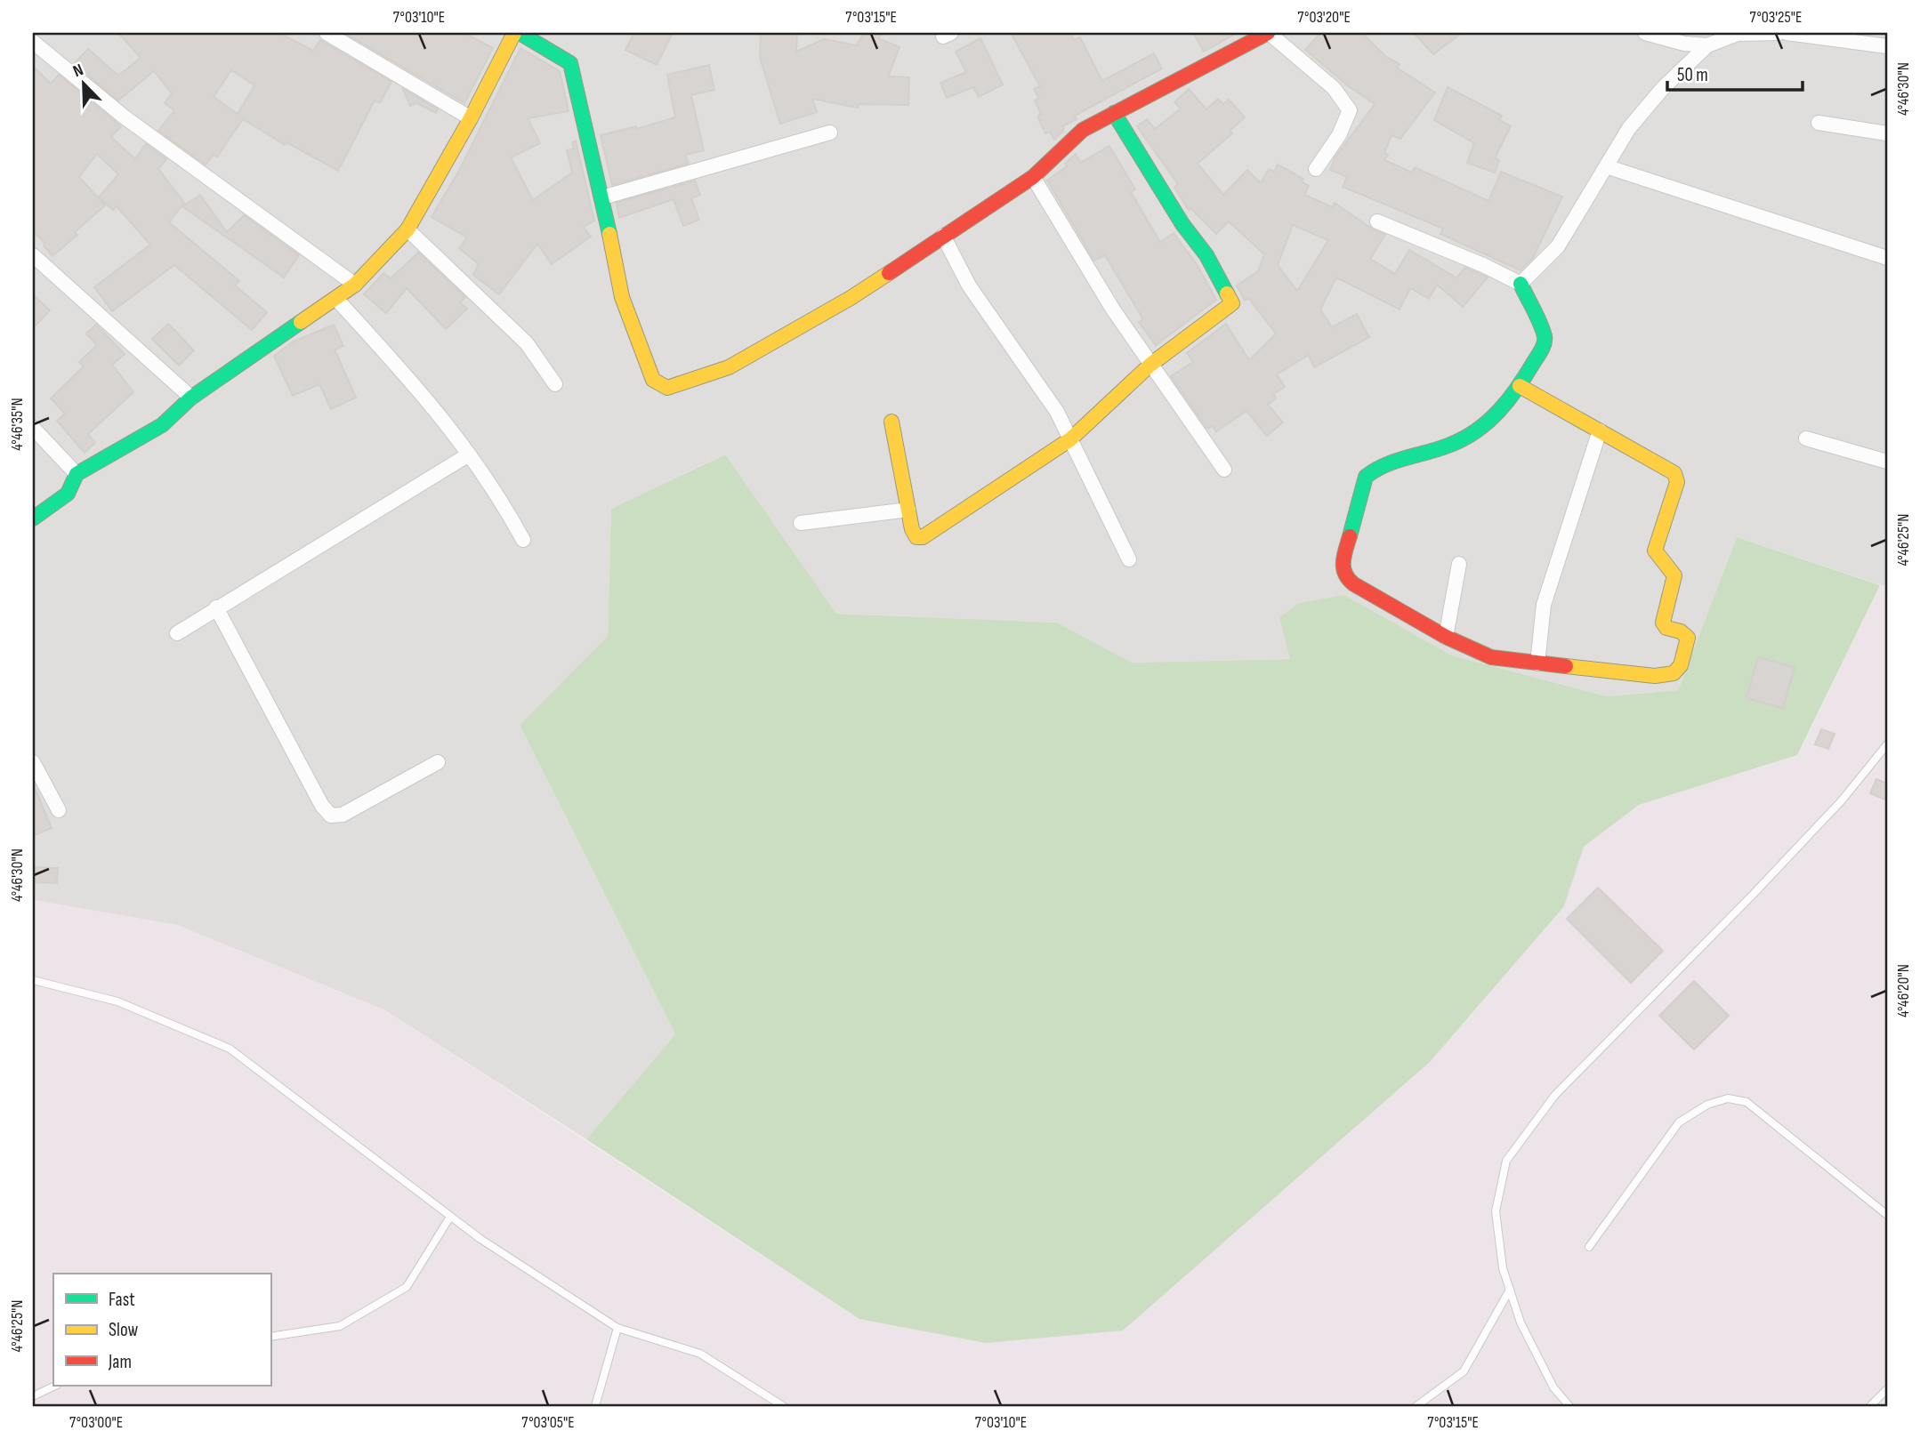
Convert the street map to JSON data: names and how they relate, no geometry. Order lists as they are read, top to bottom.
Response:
{
  "legend": ["Fast", "Slow", "Jam"],
  "scale_bar": "50 m",
  "north": "top left",
  "coordinates": [
    "7°03'10\"E",
    "7°03'15\"E",
    "7°03'20\"E",
    "7°03'25\"E",
    "4°46'30\"N",
    "4°46'35\"N",
    "4°46'25\"N",
    "4°46'20\"N",
    "7°03'00\"E",
    "7°03'05\"E"
  ]
}
